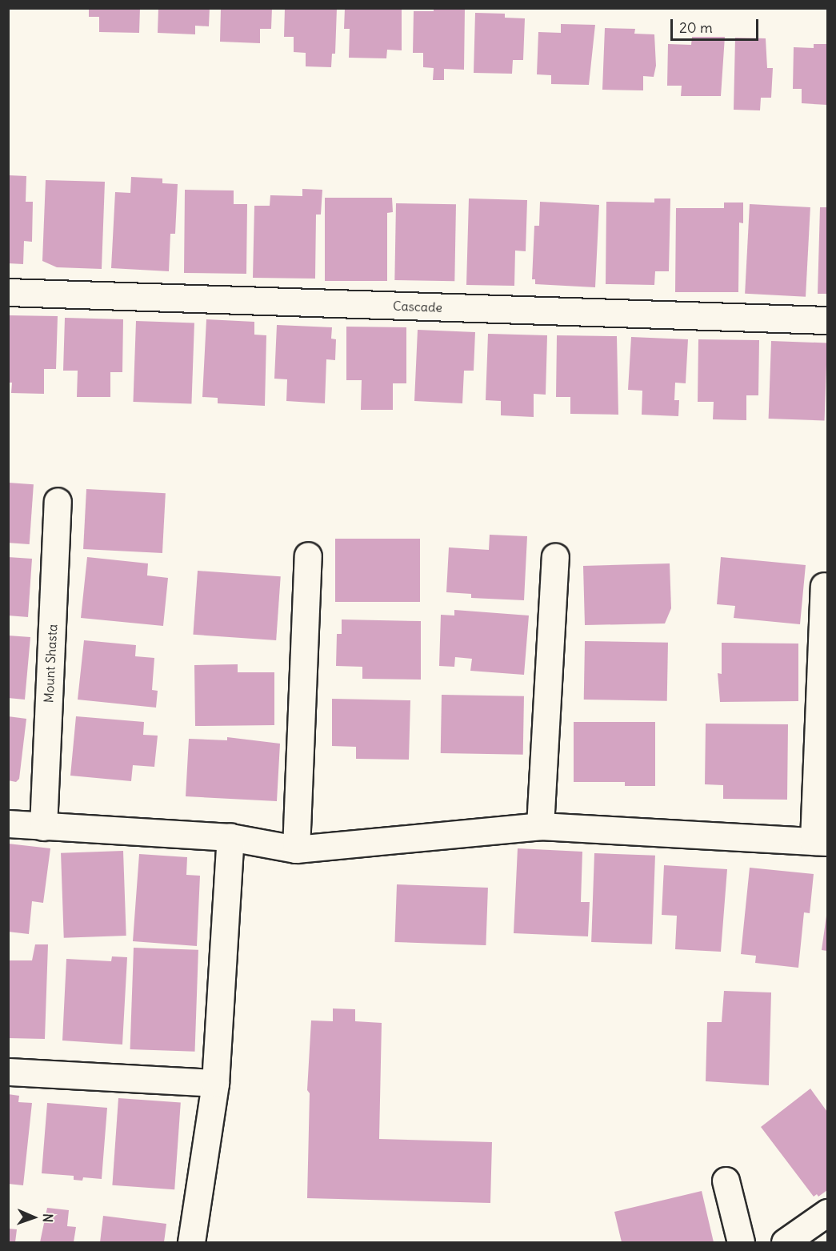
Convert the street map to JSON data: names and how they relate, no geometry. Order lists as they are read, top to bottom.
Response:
{
  "streets": {
    "street": ["Cascade", "Mount Shasta"]
  },
  "scale_bar": "20 m",
  "north": "right"
}
